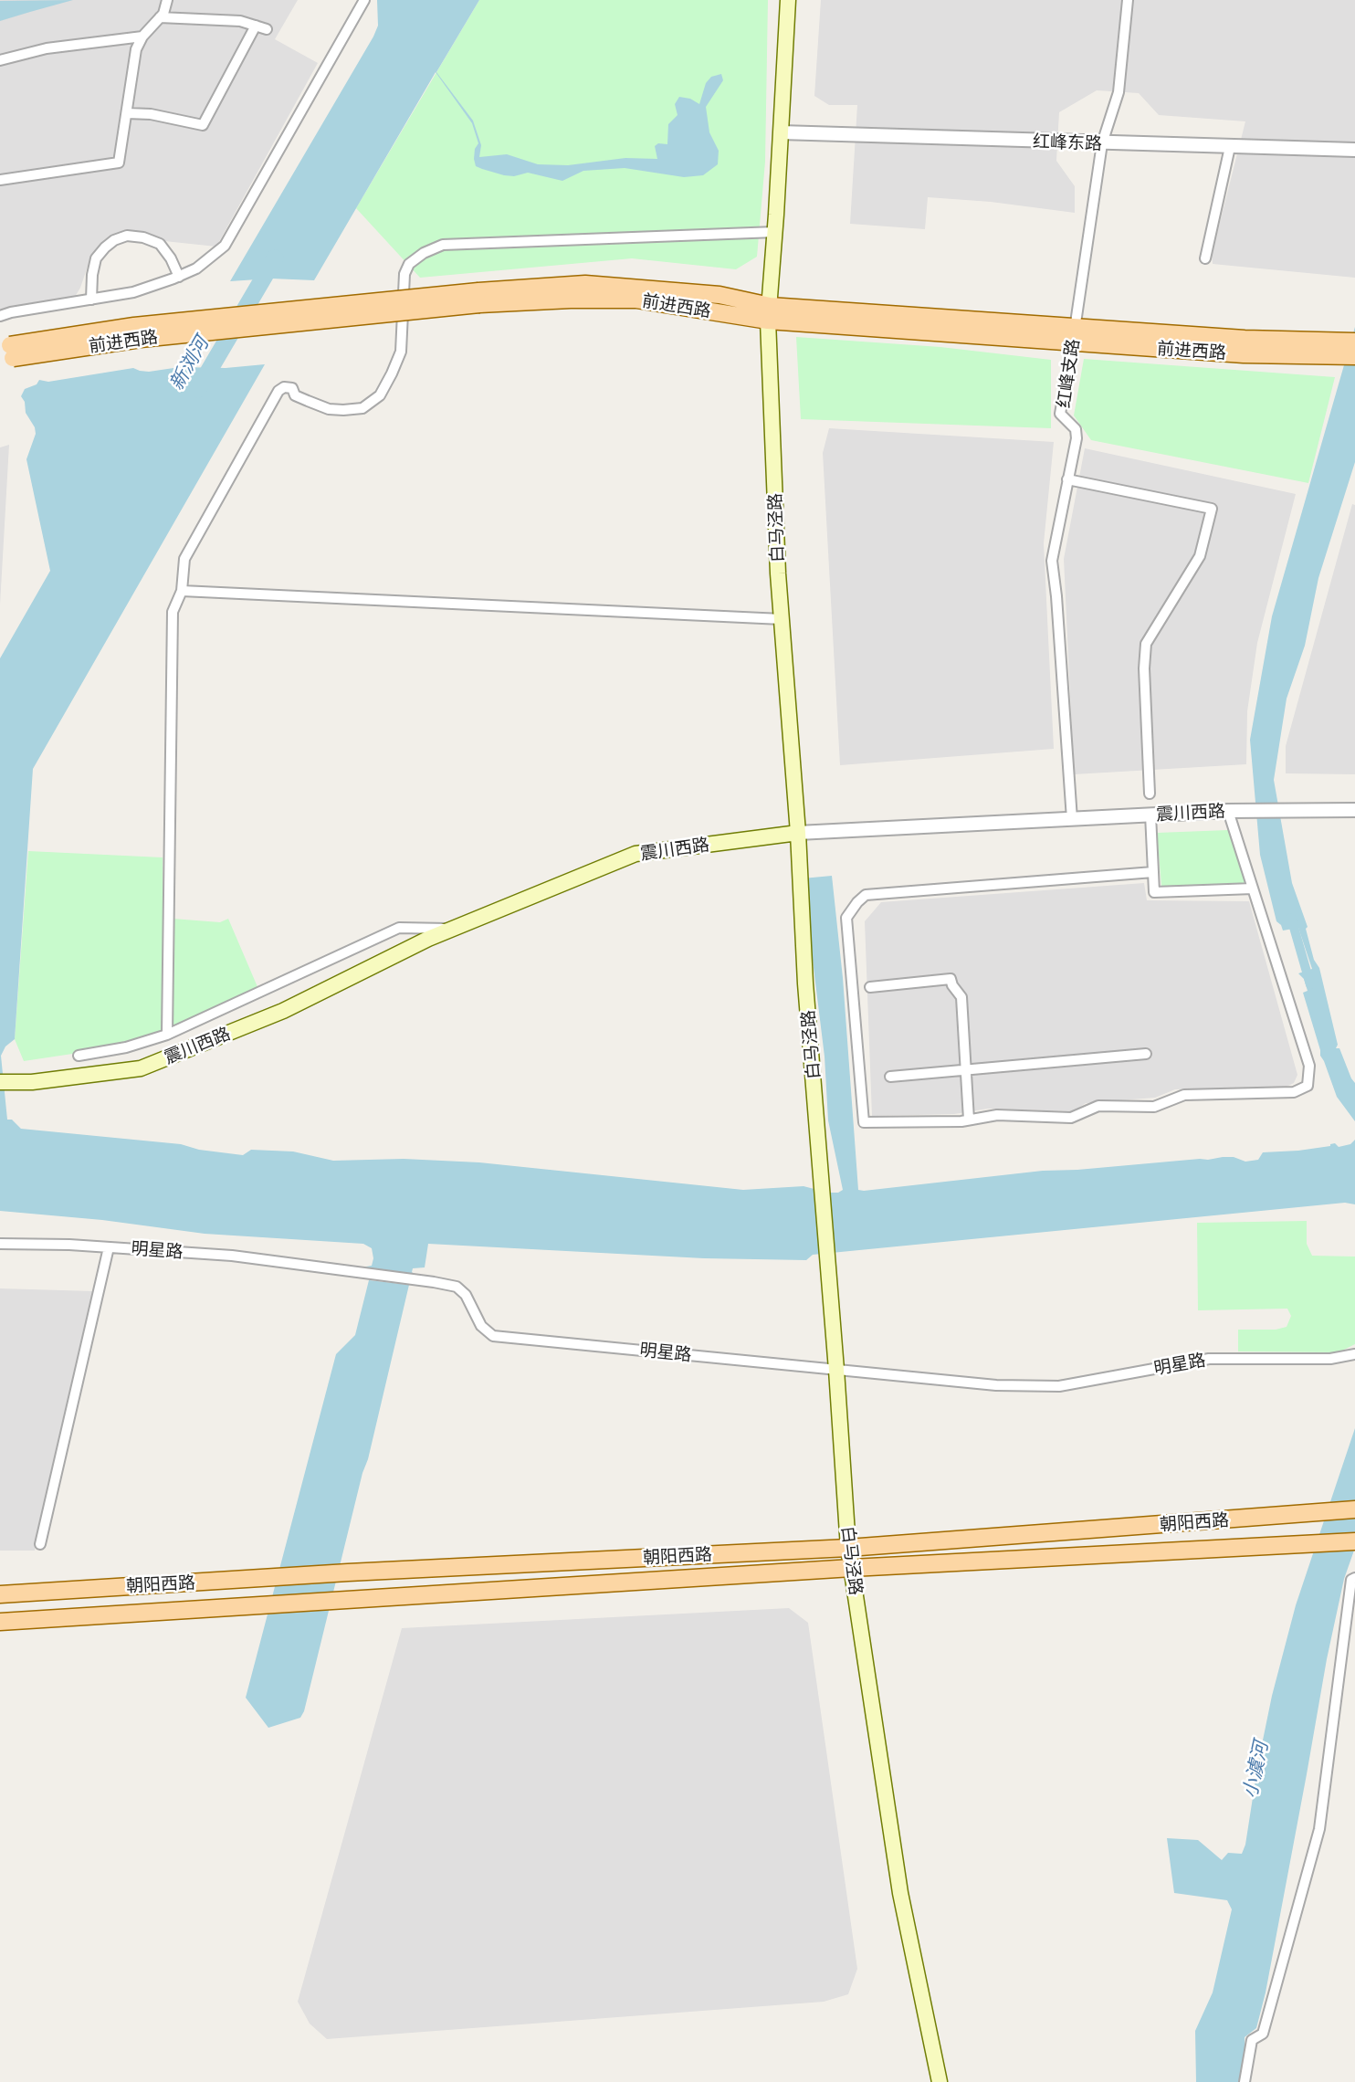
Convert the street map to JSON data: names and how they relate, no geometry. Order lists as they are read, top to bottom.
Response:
{
  "streets": {
    "main road": [
      "前进西路",
      "白马泾路",
      "震川西路",
      "朝阳西路"
    ],
    "street": ["红峰东路", "红峰支路", "明星路"]
  },
  "crossings": [
    ["红峰东路", "红峰支路"],
    ["红峰东路", "白马泾路"],
    ["前进西路", "红峰支路"],
    ["前进西路", "白马泾路"],
    ["红峰支路", "震川西路"],
    ["白马泾路", "震川西路"],
    ["白马泾路", "明星路"],
    ["白马泾路", "朝阳西路"]
  ],
  "water": ["新浏河", "小澞河"]
}
